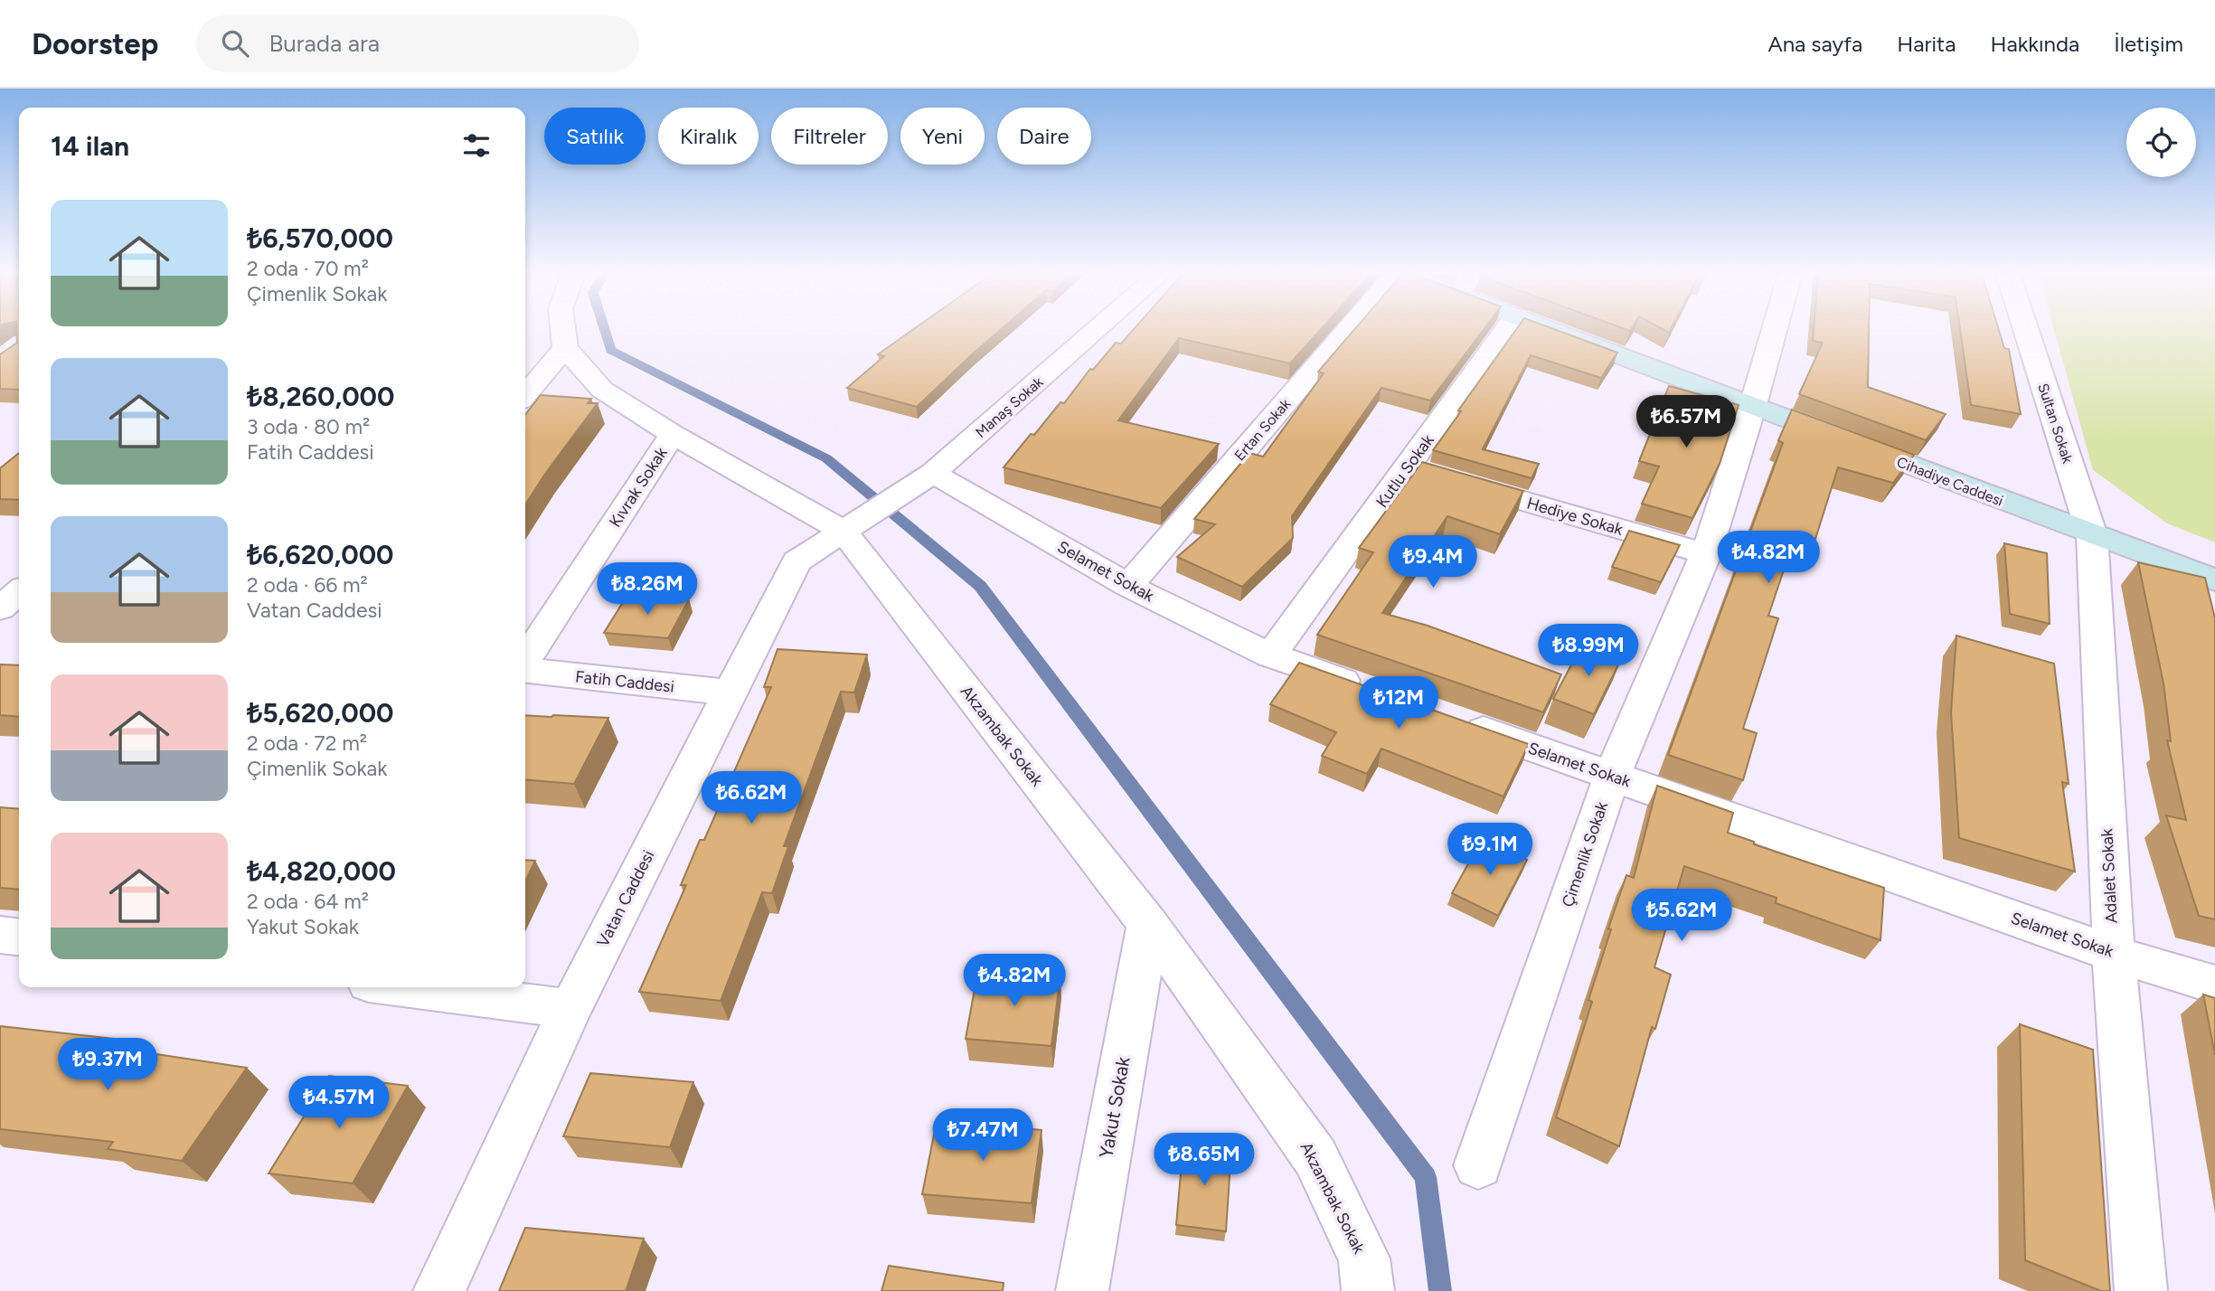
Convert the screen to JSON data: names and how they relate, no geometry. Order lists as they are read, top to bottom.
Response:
{
  "streets": {
    "street": [
      "Manaş Sokak",
      "Sultan Sokak",
      "Ertan Sokak",
      "Kutlu Sokak",
      "Cihadiye Caddesi",
      "Kıvrak Sokak",
      "Hediye Sokak",
      "Selamet Sokak",
      "Fatih Caddesi",
      "Akzambak Sokak",
      "Çimenlik Sokak",
      "Adalet Sokak",
      "Vatan Caddesi",
      "Yakut Sokak"
    ]
  },
  "crossings": [
    ["Manaş Sokak", "Selamet Sokak"],
    ["Manaş Sokak", "Akzambak Sokak"],
    ["Manaş Sokak", "Vatan Caddesi"],
    ["Sultan Sokak", "Cihadiye Caddesi"],
    ["Sultan Sokak", "Adalet Sokak"],
    ["Ertan Sokak", "Selamet Sokak"],
    ["Kutlu Sokak", "Hediye Sokak"],
    ["Kutlu Sokak", "Selamet Sokak"],
    ["Cihadiye Caddesi", "Çimenlik Sokak"],
    ["Cihadiye Caddesi", "Adalet Sokak"],
    ["Kıvrak Sokak", "Akzambak Sokak"],
    ["Hediye Sokak", "Çimenlik Sokak"],
    ["Selamet Sokak", "Çimenlik Sokak"],
    ["Selamet Sokak", "Adalet Sokak"],
    ["Fatih Caddesi", "Vatan Caddesi"],
    ["Akzambak Sokak", "Vatan Caddesi"],
    ["Akzambak Sokak", "Yakut Sokak"]
  ],
  "page": {
    "header": "Doorstep",
    "search": "Burada ara",
    "nav": [
      "Ana sayfa",
      "Harita",
      "Hakkında",
      "İletişim"
    ],
    "chip": [
      "Satılık",
      "Kiralık",
      "Filtreler",
      "Yeni",
      "Daire"
    ],
    "heading": "14 ilan",
    "list": [
      {
        "name": "₺6,570,000",
        "note": "2 oda · 70 m² · Çimenlik Sokak"
      },
      {
        "name": "₺8,260,000",
        "note": "3 oda · 80 m² · Fatih Caddesi"
      },
      {
        "name": "₺6,620,000",
        "note": "2 oda · 66 m² · Vatan Caddesi"
      },
      {
        "name": "₺5,620,000",
        "note": "2 oda · 72 m² · Çimenlik Sokak"
      },
      {
        "name": "₺4,820,000",
        "note": "2 oda · 64 m² · Yakut Sokak"
      }
    ],
    "price": [
      "₺6.57M",
      "₺4.82M",
      "₺9.4M",
      "₺8.26M",
      "₺8.99M",
      "₺12M",
      "₺6.62M",
      "₺9.1M",
      "₺5.62M",
      "₺4.82M",
      "₺9.37M",
      "₺4.57M",
      "₺7.47M",
      "₺8.65M"
    ]
  }
}
